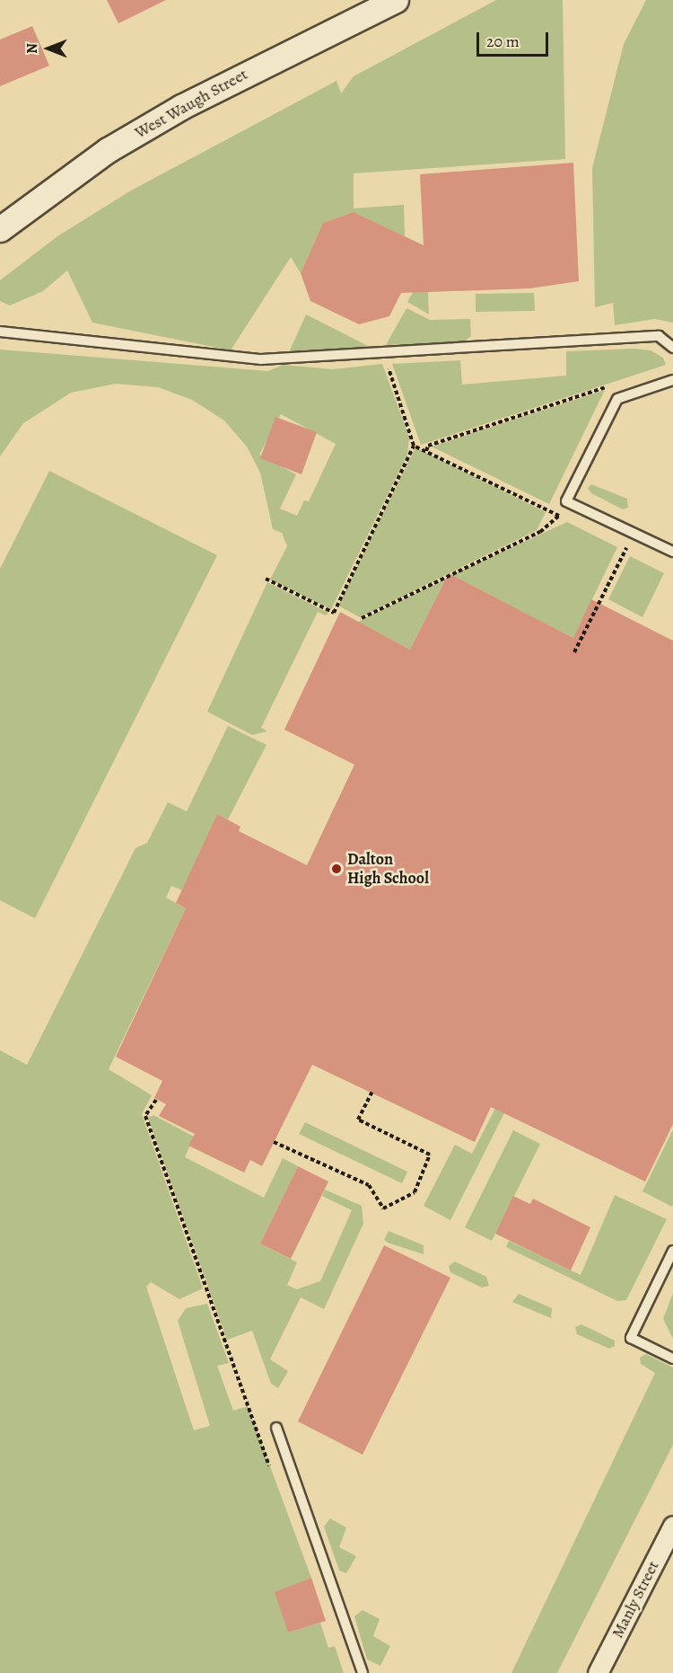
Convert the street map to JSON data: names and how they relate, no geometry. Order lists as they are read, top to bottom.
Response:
{
  "streets": {
    "street": ["West Waugh Street", "Manly Street"]
  },
  "places": ["Dalton High School"],
  "scale_bar": "20 m",
  "north": "left"
}
